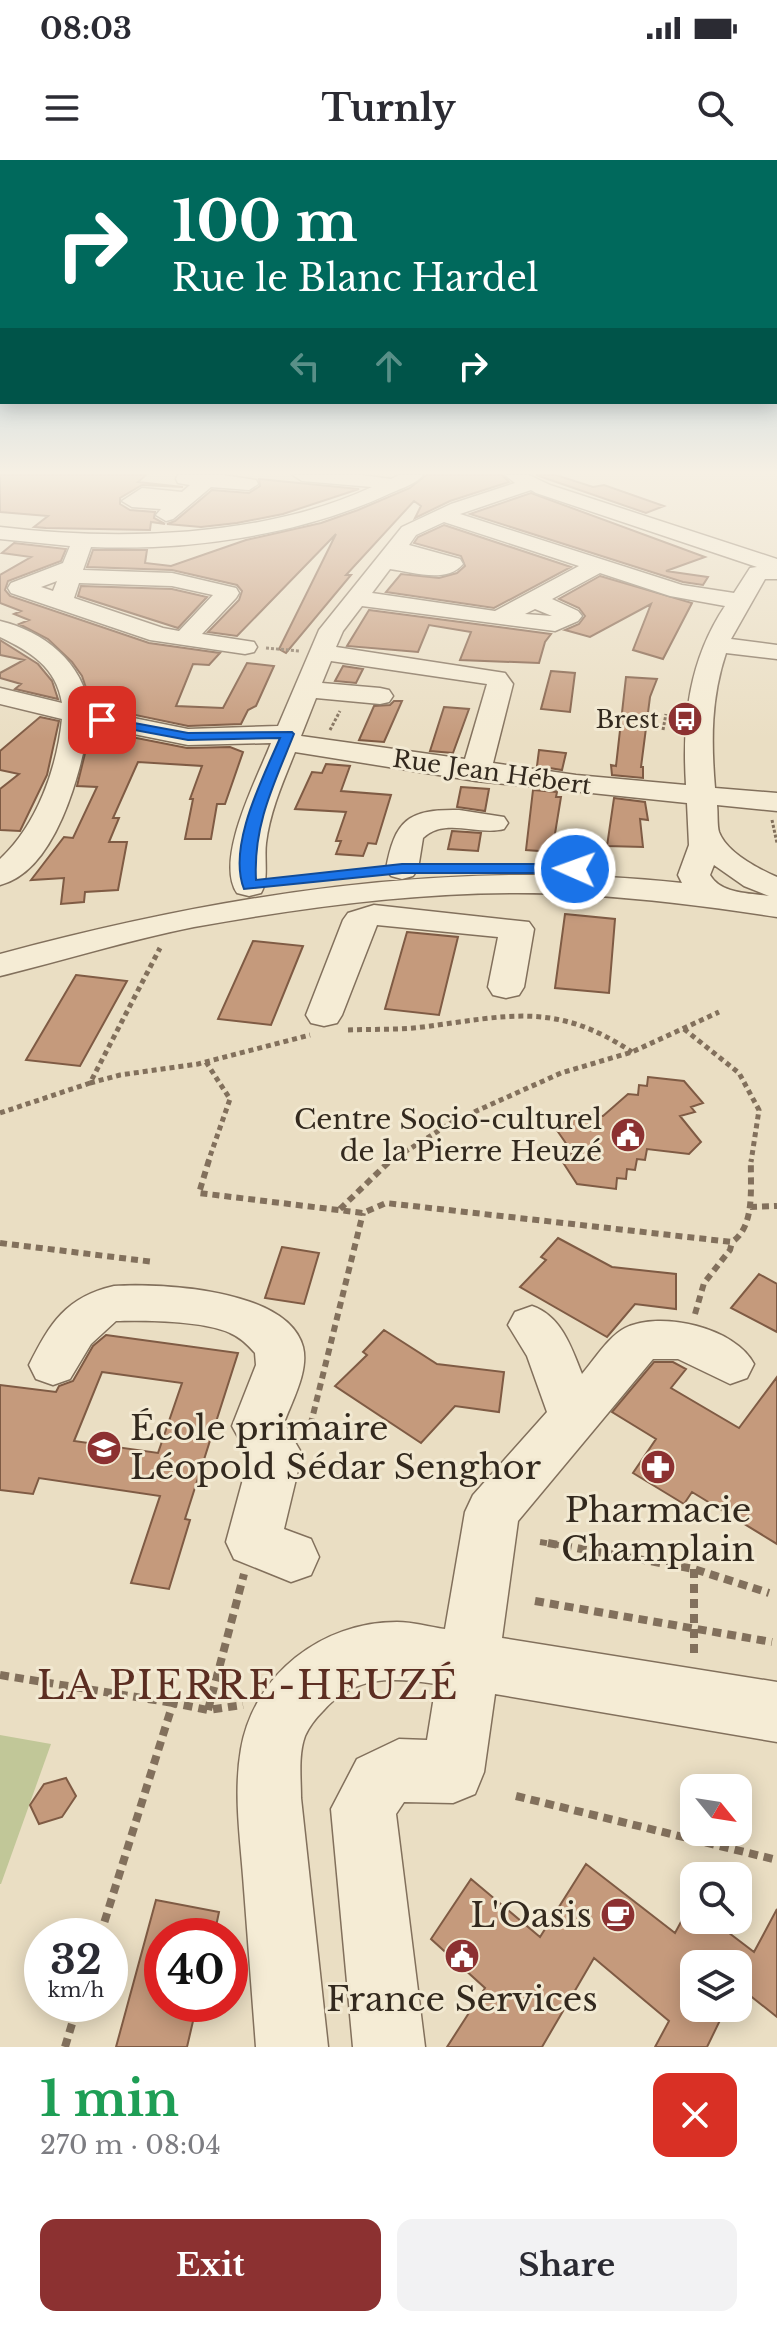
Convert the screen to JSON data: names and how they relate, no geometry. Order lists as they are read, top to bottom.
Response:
{
  "streets": {
    "street": ["Rue Jean Hébert"]
  },
  "districts": ["LA PIERRE-HEUZÉ"],
  "places": {
    "bus stop": ["Brest"],
    "public building": ["Centre Socio-culturel de la Pierre Heuzé", "France Services"],
    "school or university": ["École primaire Léopold Sédar Senghor"],
    "pharmacy": ["Pharmacie Champlain"],
    "cafe": ["L'Oasis"]
  },
  "north": "bottom right",
  "page": {
    "status": "08:03",
    "header": "Turnly",
    "turn": ["100 m", "Rue le Blanc Hardel"],
    "speed": "32 km/h",
    "limit": "40",
    "heading": ["1 min", "270 m · 08:04"],
    "buttons": ["Exit", "Share"]
  }
}
